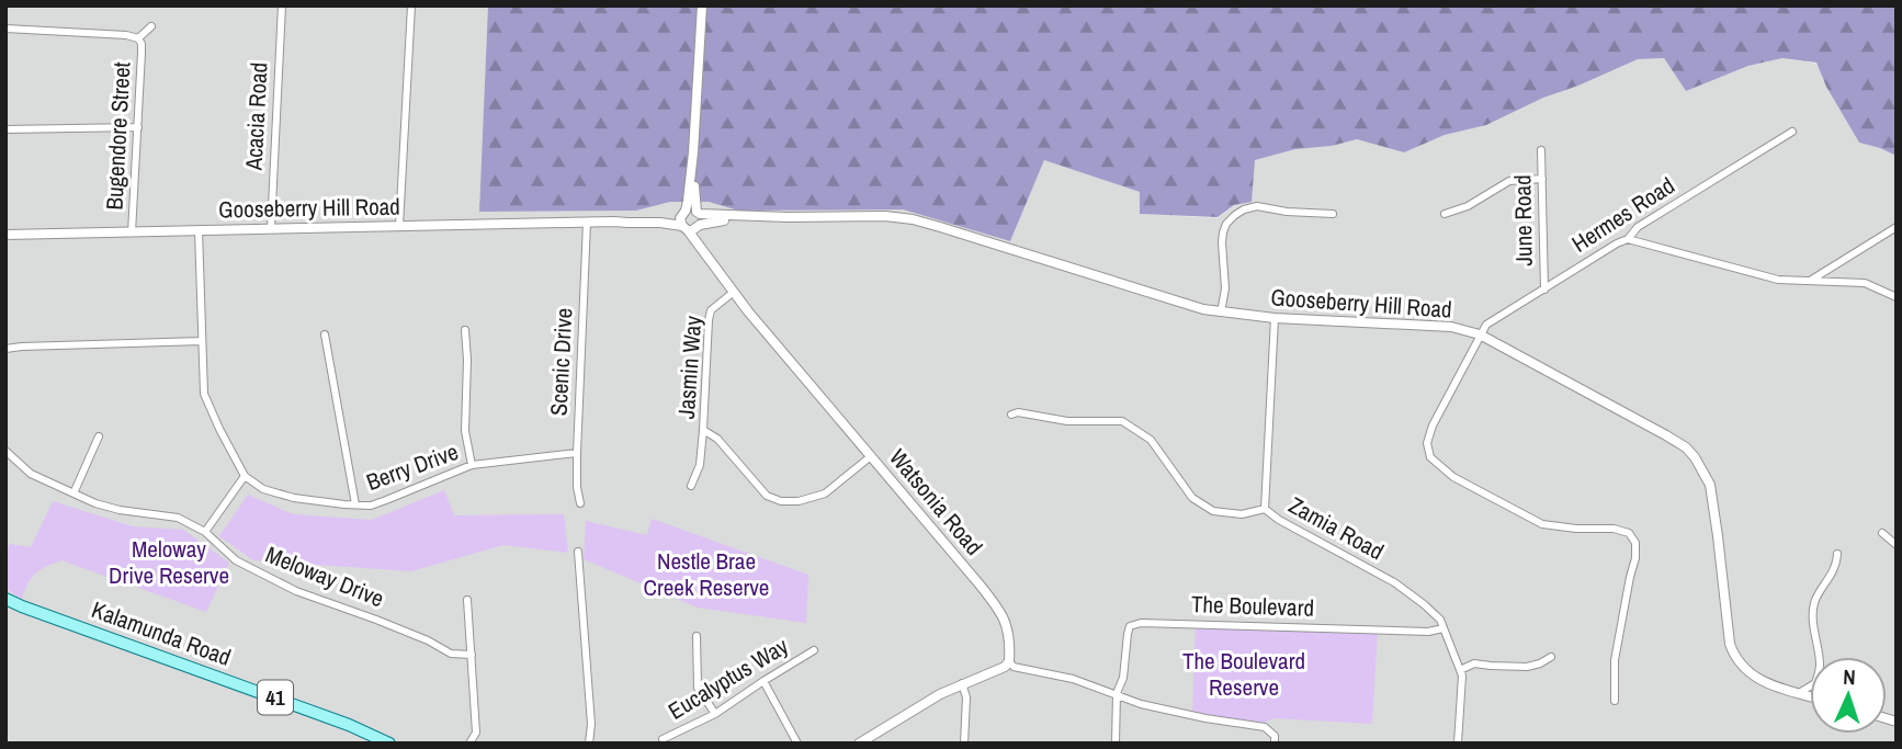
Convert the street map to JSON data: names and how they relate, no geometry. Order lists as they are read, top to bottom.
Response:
{
  "streets": {
    "main road": ["Kalamunda Road", "41"],
    "street": [
      "Acacia Road",
      "Bugendore Street",
      "Gooseberry Hill Road",
      "Hermes Road",
      "June Road",
      "Scenic Drive",
      "Jasmin Way",
      "Berry Drive",
      "Watsonia Road",
      "Zamia Road",
      "Meloway Drive",
      "The Boulevard",
      "Eucalyptus Way"
    ]
  },
  "crossings": [
    ["Acacia Road", "Gooseberry Hill Road"],
    ["Bugendore Street", "Gooseberry Hill Road"],
    ["Gooseberry Hill Road", "Hermes Road"],
    ["Gooseberry Hill Road", "Scenic Drive"],
    ["Gooseberry Hill Road", "Watsonia Road"],
    ["Gooseberry Hill Road", "Zamia Road"],
    ["Hermes Road", "June Road"],
    ["Scenic Drive", "Berry Drive"],
    ["Jasmin Way", "Watsonia Road"],
    ["Zamia Road", "The Boulevard"]
  ],
  "parks": ["Meloway Drive Reserve", "Nestle Brae Creek Reserve", "The Boulevard Reserve"],
  "north": "top"
}
